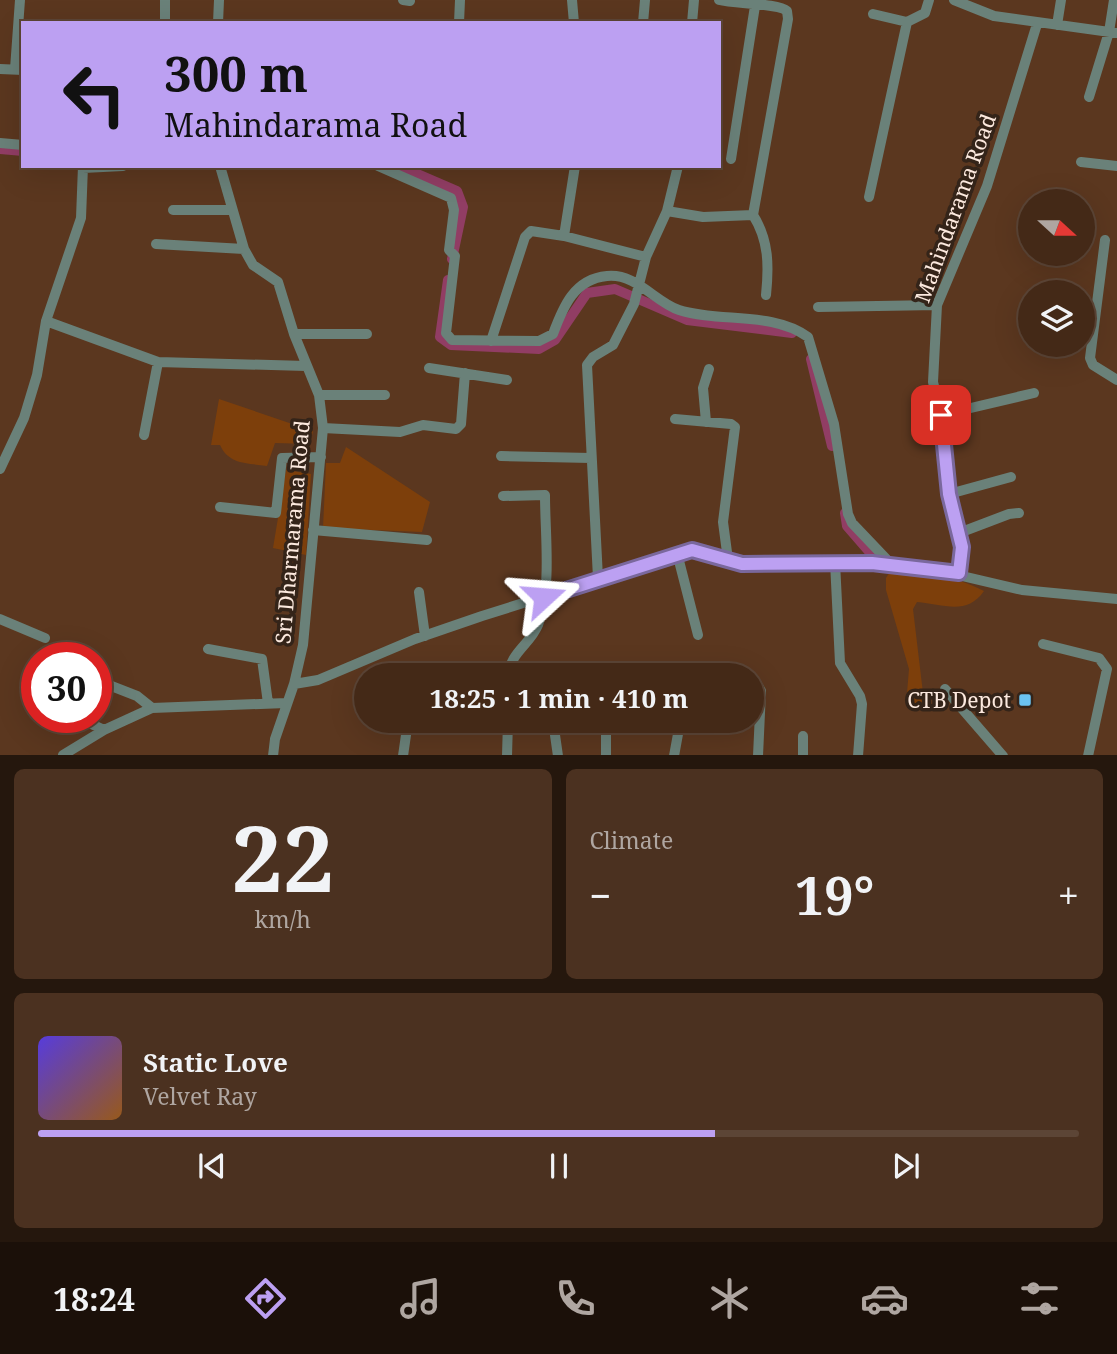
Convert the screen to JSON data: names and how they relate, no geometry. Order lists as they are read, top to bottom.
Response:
{
  "streets": {
    "street": ["Mahindarama Road", "Sri Dharmarama Road"]
  },
  "places": {
    "transit": ["CTB Depot"]
  },
  "north": "right",
  "page": {
    "turn": ["300 m", "Mahindarama Road"],
    "limit": "30",
    "trip": "18:25 · 1 min · 410 m",
    "tile": [
      ["22", "km/h"],
      "Climate"
    ],
    "heat": ["−", "19°", "+"],
    "song": ["Static Love", "Velvet Ray"],
    "tabs": "18:24"
  }
}
